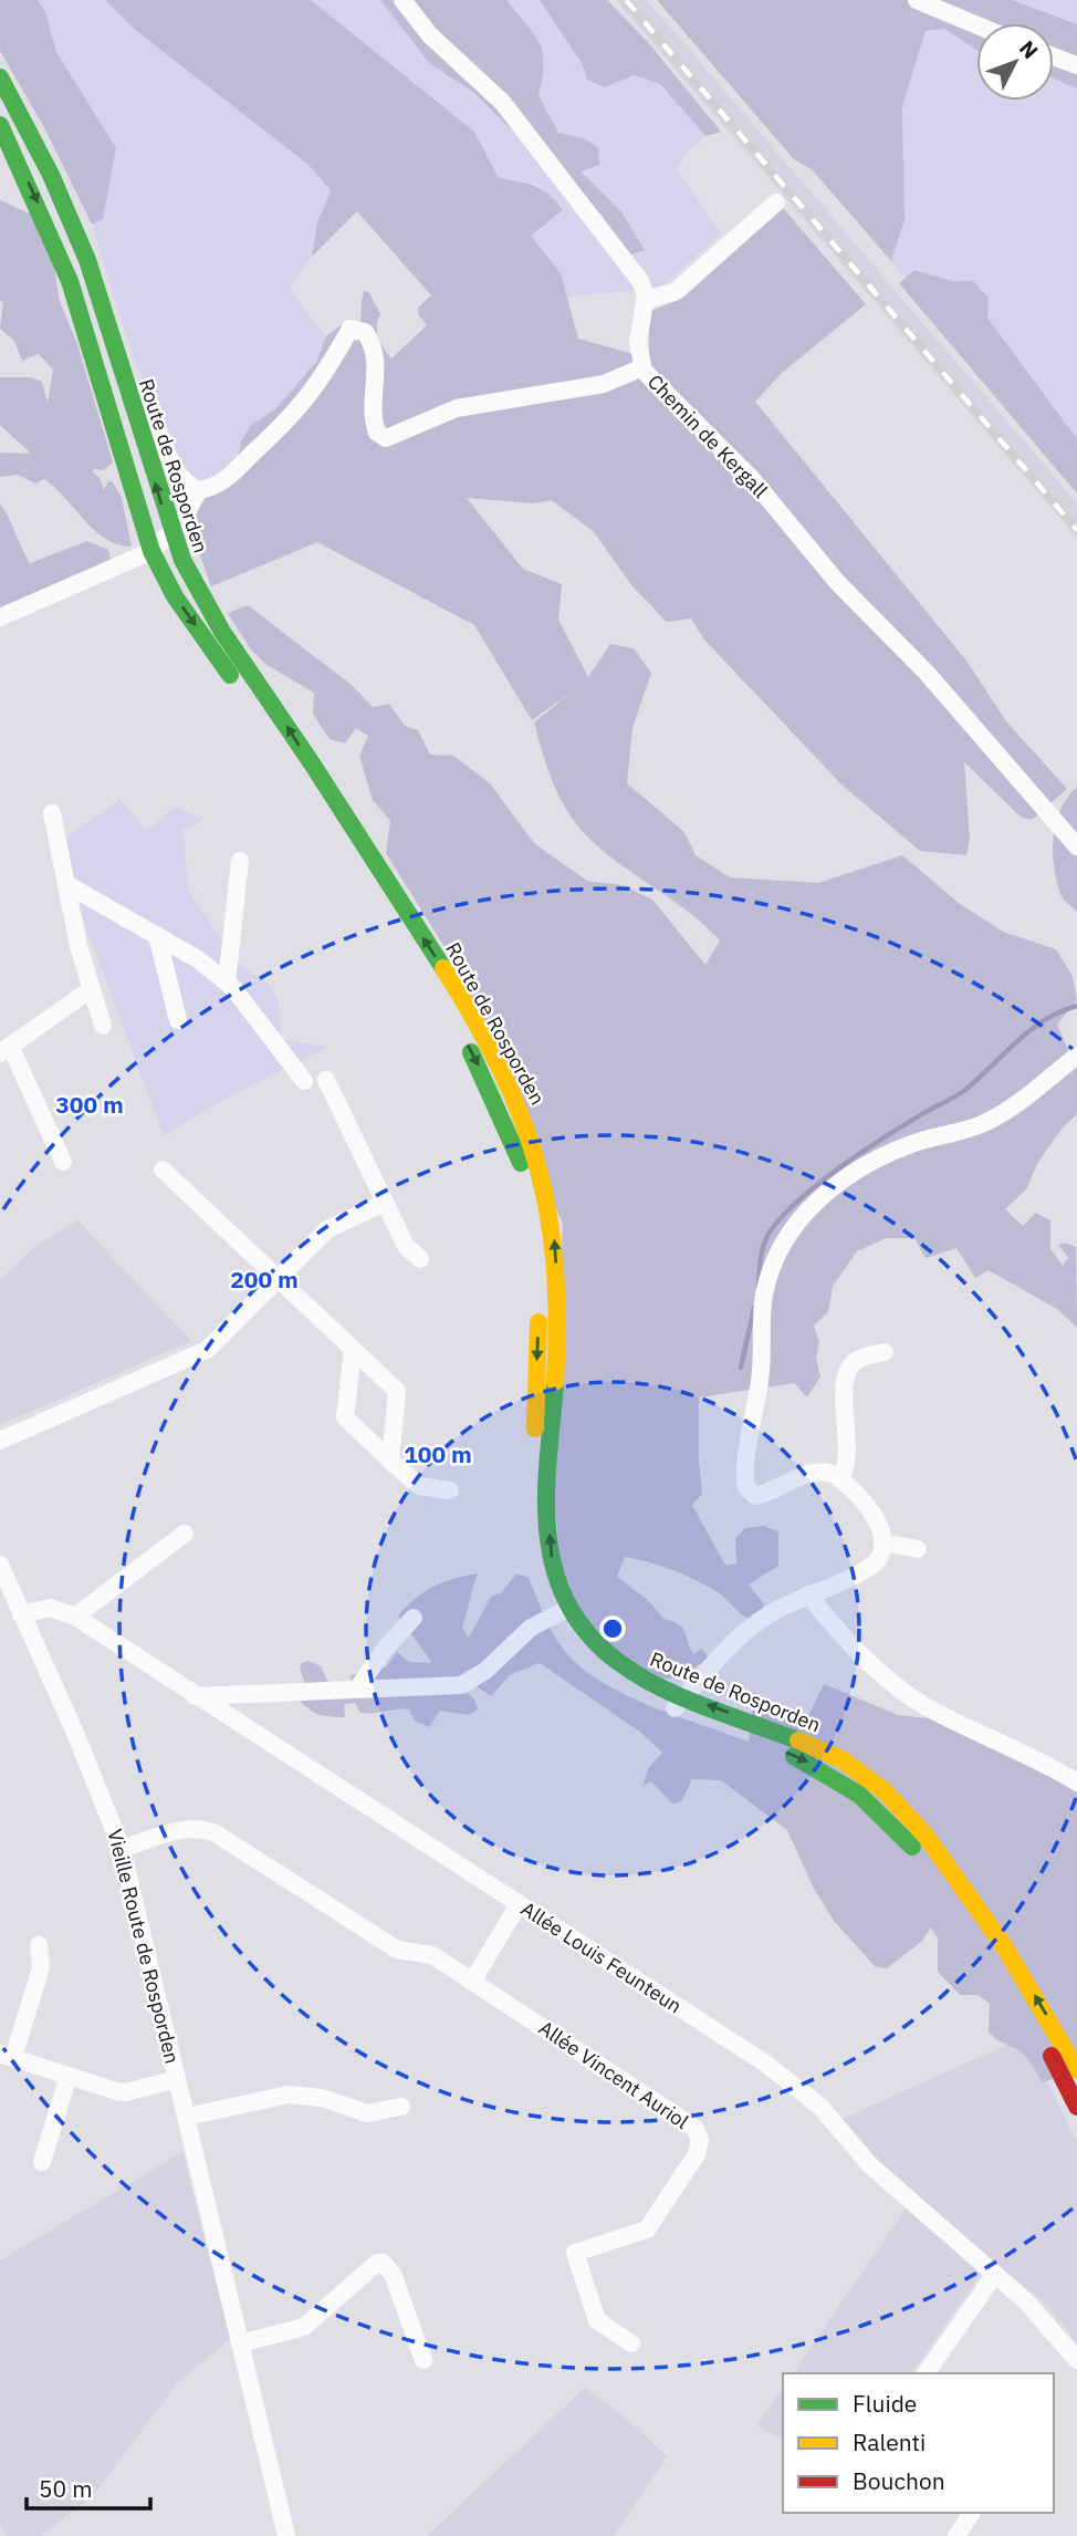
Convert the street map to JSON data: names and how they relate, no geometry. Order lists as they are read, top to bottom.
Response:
{
  "streets": {
    "main road": ["Route de Rosporden"],
    "street": [
      "Chemin de Kergall",
      "Vieille Route de Rosporden",
      "Allée Louis Feunteun",
      "Allée Vincent Auriol"
    ]
  },
  "crossings": [
    ["Vieille Route de Rosporden", "Allée Louis Feunteun"],
    ["Vieille Route de Rosporden", "Allée Vincent Auriol"]
  ],
  "legend": ["Fluide", "Ralenti", "Bouchon"],
  "scale_bar": "50 m",
  "north": "top right",
  "rings": ["300 m", "200 m", "100 m"]
}
